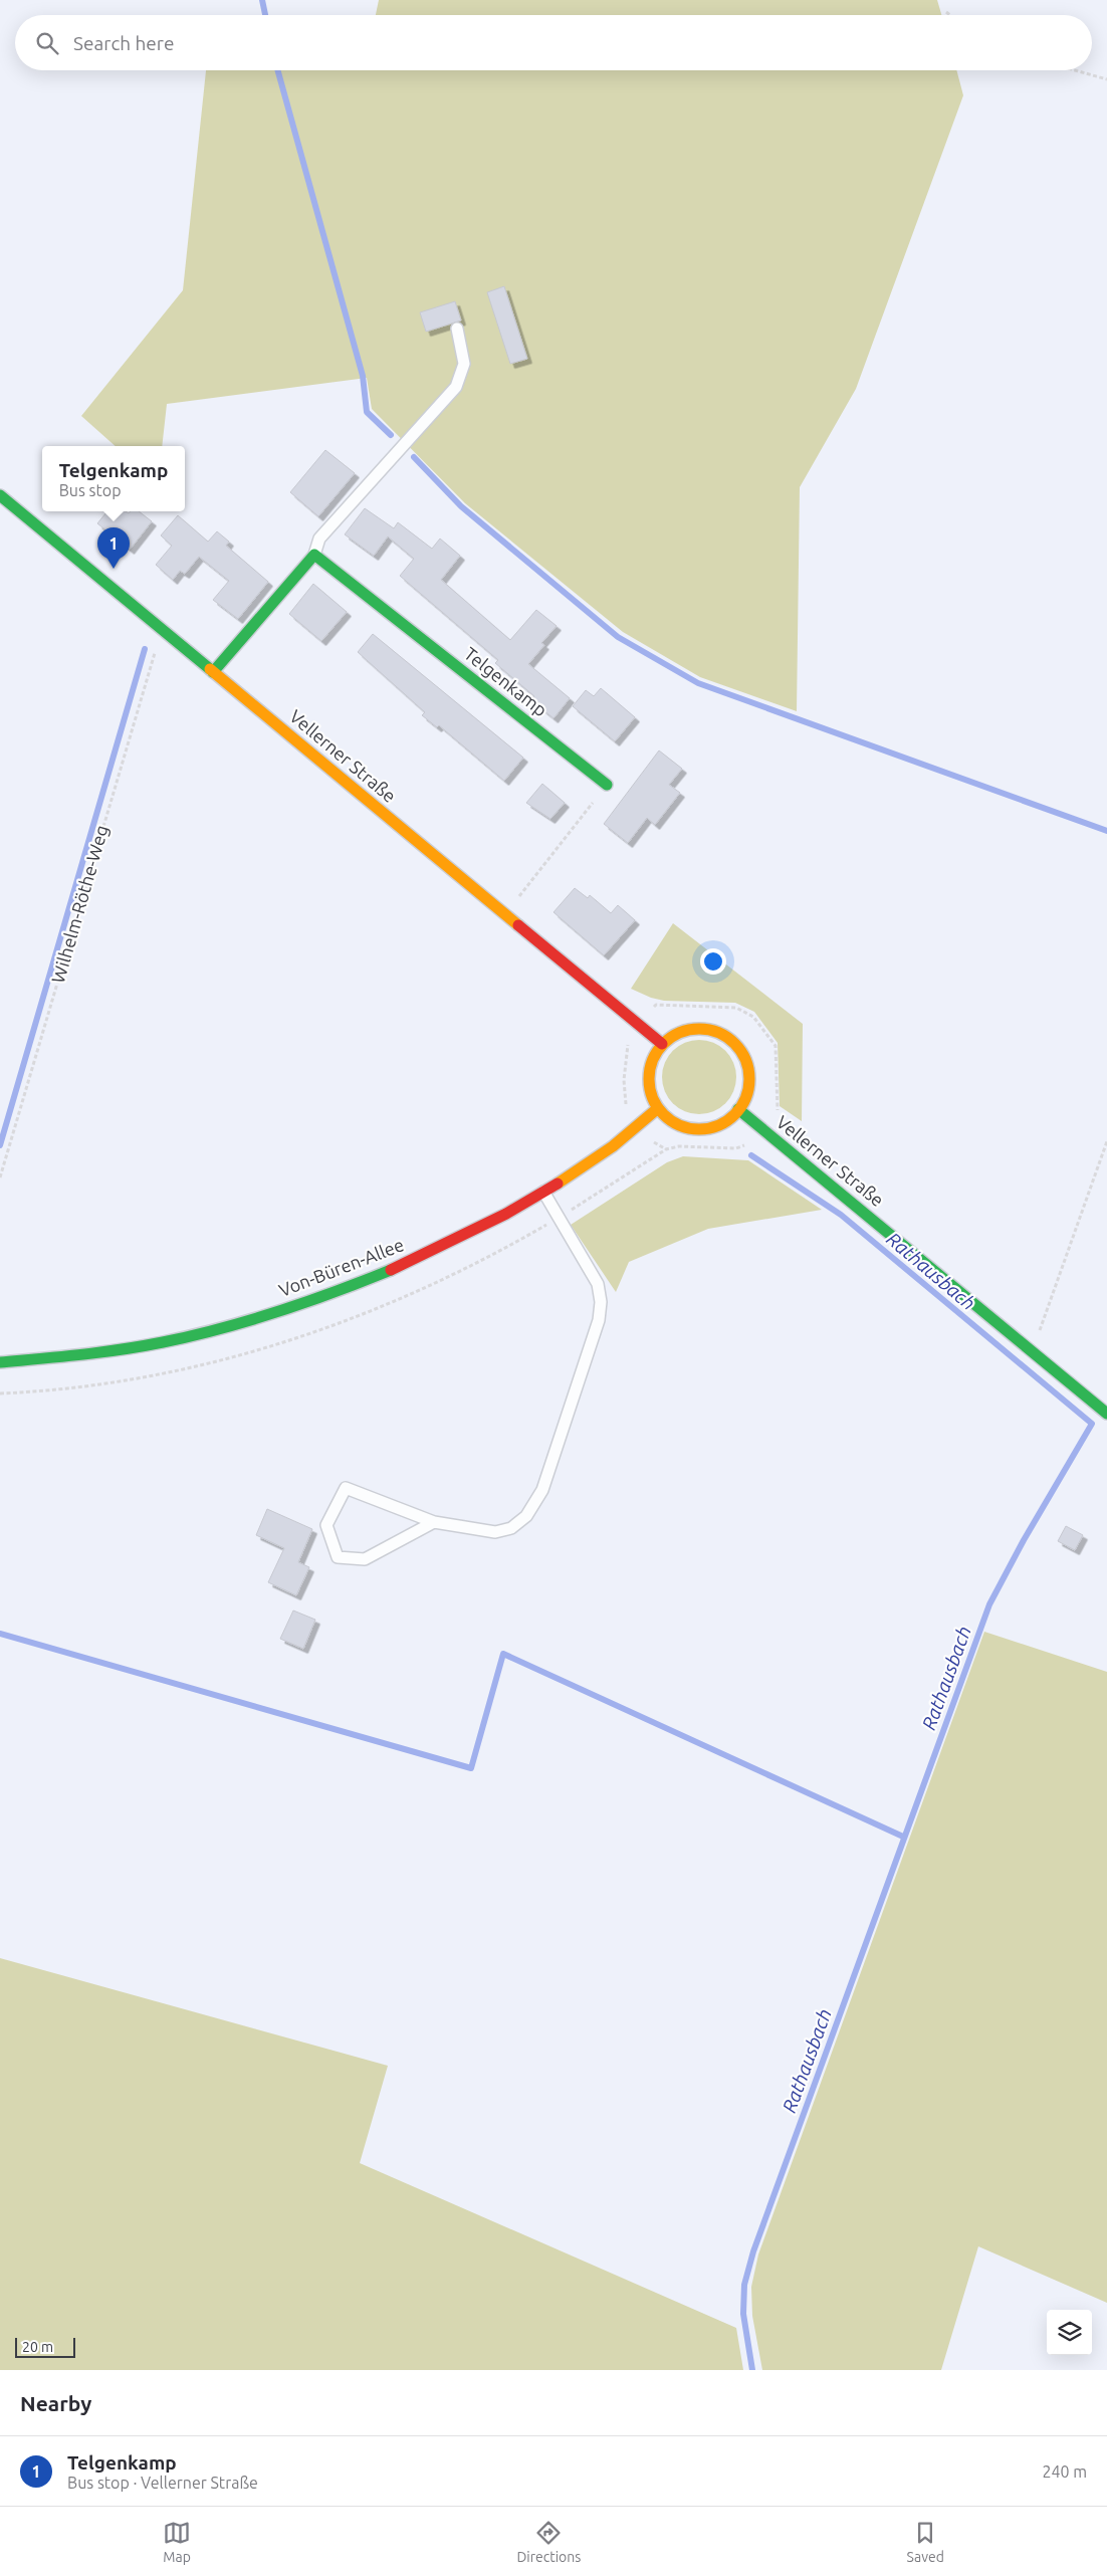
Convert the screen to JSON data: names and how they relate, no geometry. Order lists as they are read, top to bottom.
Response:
{
  "streets": {
    "main road": ["Telgenkamp", "Vellerner Straße", "Von-Büren-Allee"],
    "path": ["Wilhelm-Röthe-Weg"]
  },
  "crossings": [
    ["Vellerner Straße", "Wilhelm-Röthe-Weg"],
    ["Vellerner Straße", "Von-Büren-Allee"]
  ],
  "water": ["Rathausbach"],
  "scale_bar": "20 m",
  "page": {
    "search": "Search here",
    "popup": ["Telgenkamp", "Bus stop"],
    "pins": "1",
    "scale": "20 m",
    "heading": "Nearby",
    "list": [
      {
        "mark": "1",
        "name": "Telgenkamp",
        "note": "Bus stop · Vellerner Straße",
        "value": "240 m"
      }
    ],
    "nav": ["Map", "Directions", "Saved"]
  }
}
